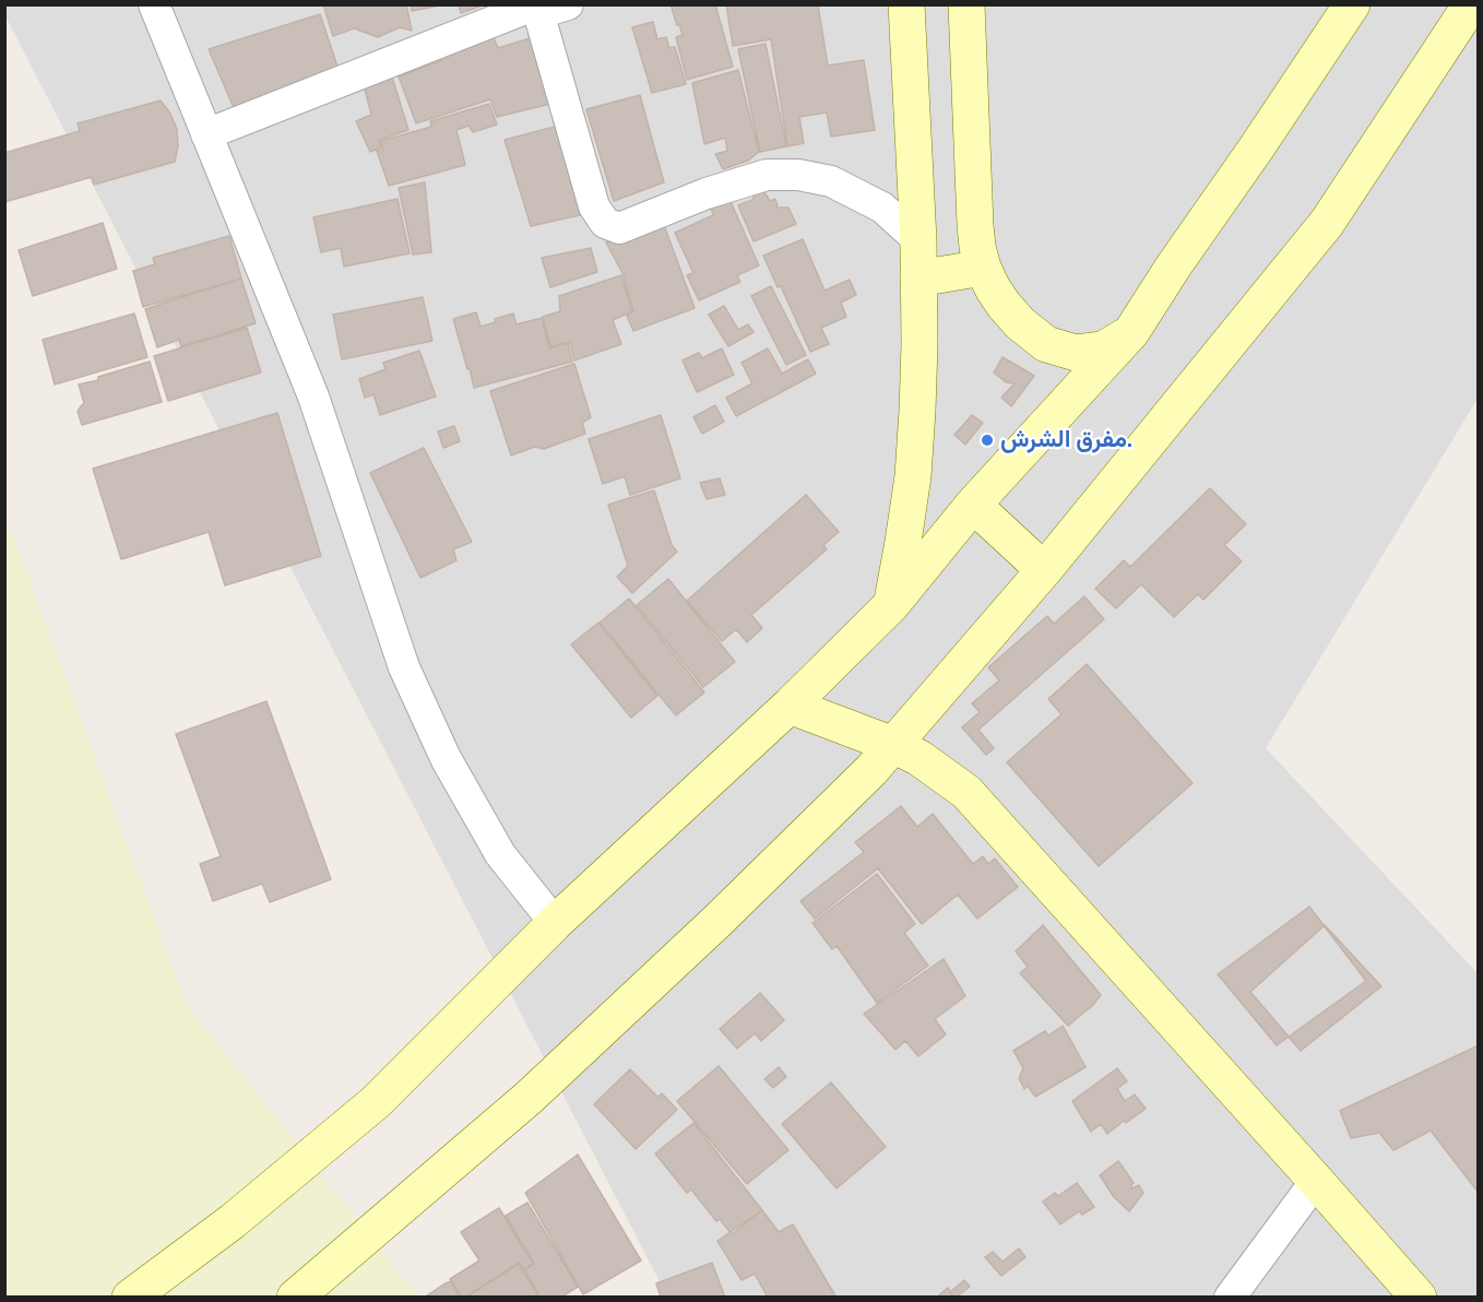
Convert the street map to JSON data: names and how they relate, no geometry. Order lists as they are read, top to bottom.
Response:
{
  "places": ["مفرق الشرش."]
}
